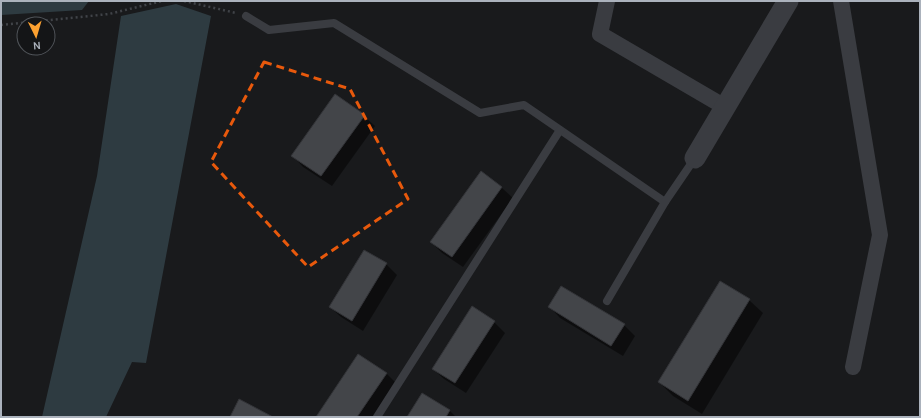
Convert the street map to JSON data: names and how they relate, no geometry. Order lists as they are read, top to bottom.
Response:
{
  "north": "bottom"
}
